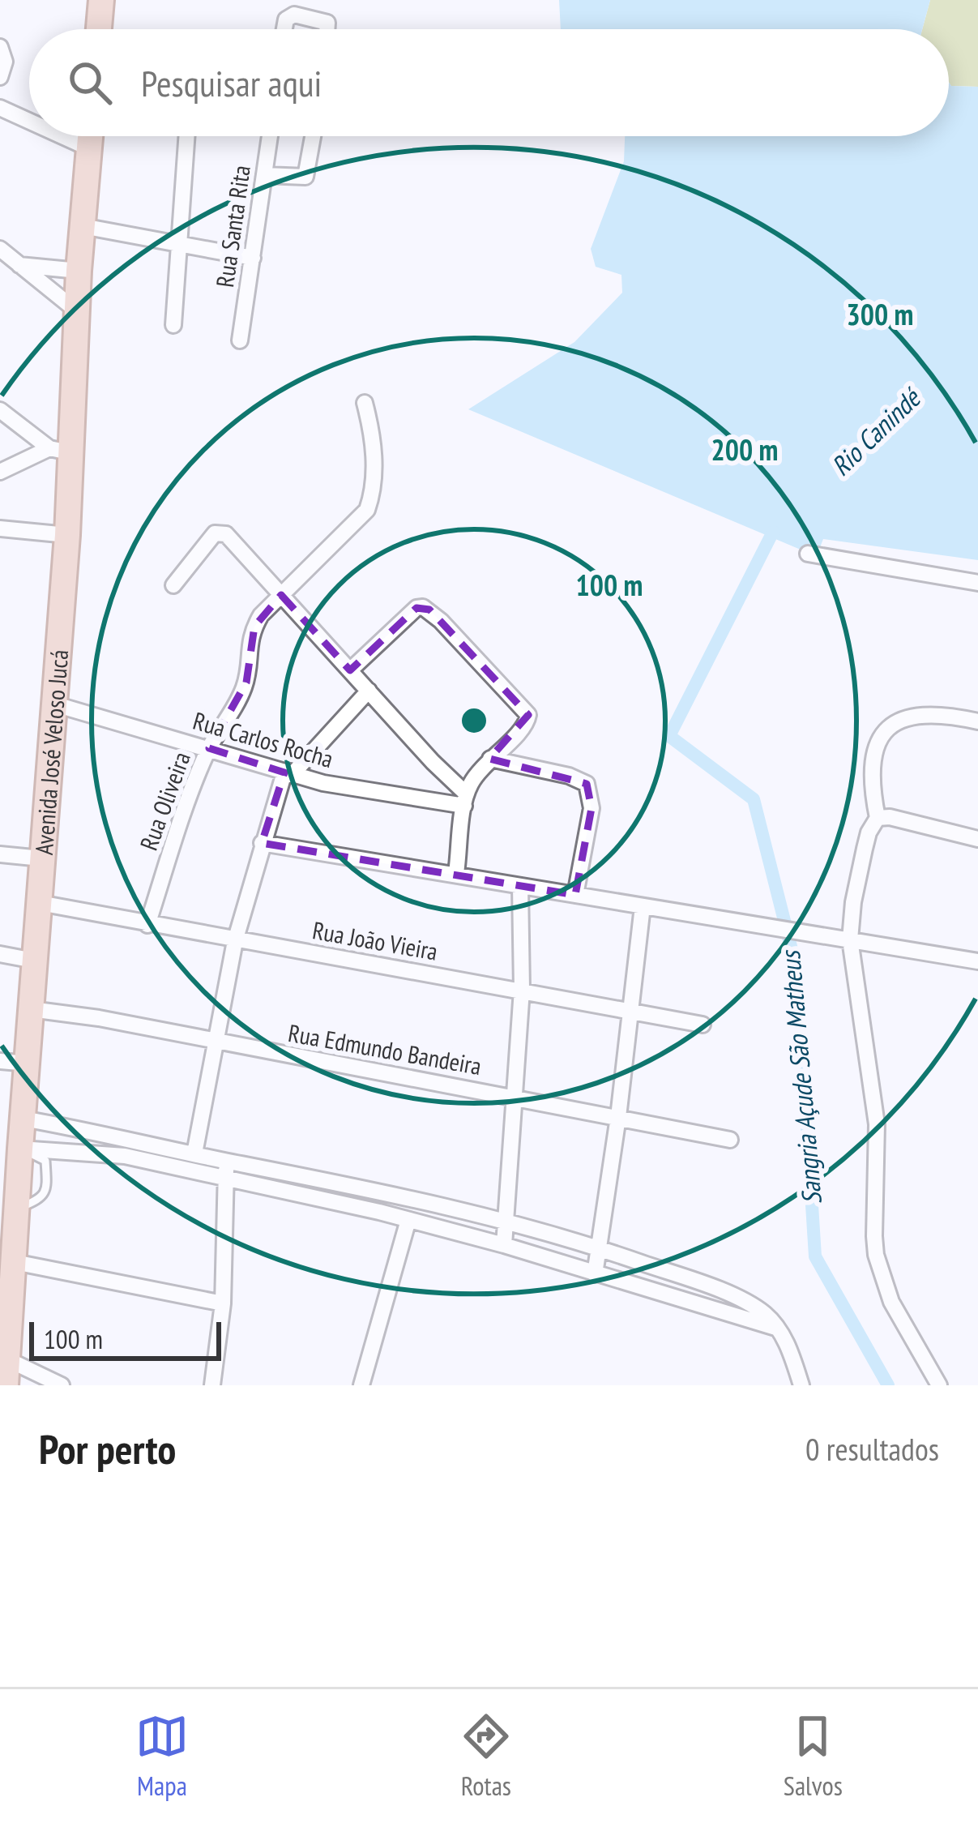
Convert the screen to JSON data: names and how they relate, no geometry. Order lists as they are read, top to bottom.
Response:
{
  "streets": {
    "main road": ["Avenida José Veloso Jucá"],
    "street": [
      "Rua Santa Rita",
      "Rua Carlos Rocha",
      "Rua Oliveira",
      "Rua João Vieira",
      "Rua Edmundo Bandeira"
    ]
  },
  "crossings": [
    ["Rua Carlos Rocha", "Avenida José Veloso Jucá"],
    ["Rua Carlos Rocha", "Rua Oliveira"],
    ["Avenida José Veloso Jucá", "Rua João Vieira"],
    ["Avenida José Veloso Jucá", "Rua Edmundo Bandeira"],
    ["Rua Oliveira", "Rua João Vieira"]
  ],
  "water": ["Rio Canindé", "Sangria Açude São Matheus"],
  "scale_bar": "100 m",
  "page": {
    "search": "Pesquisar aqui",
    "scale": "100 m",
    "heading": ["Por perto", "0 resultados"],
    "nav": ["Mapa", "Rotas", "Salvos"]
  },
  "rings": ["300 m", "200 m", "100 m"]
}
